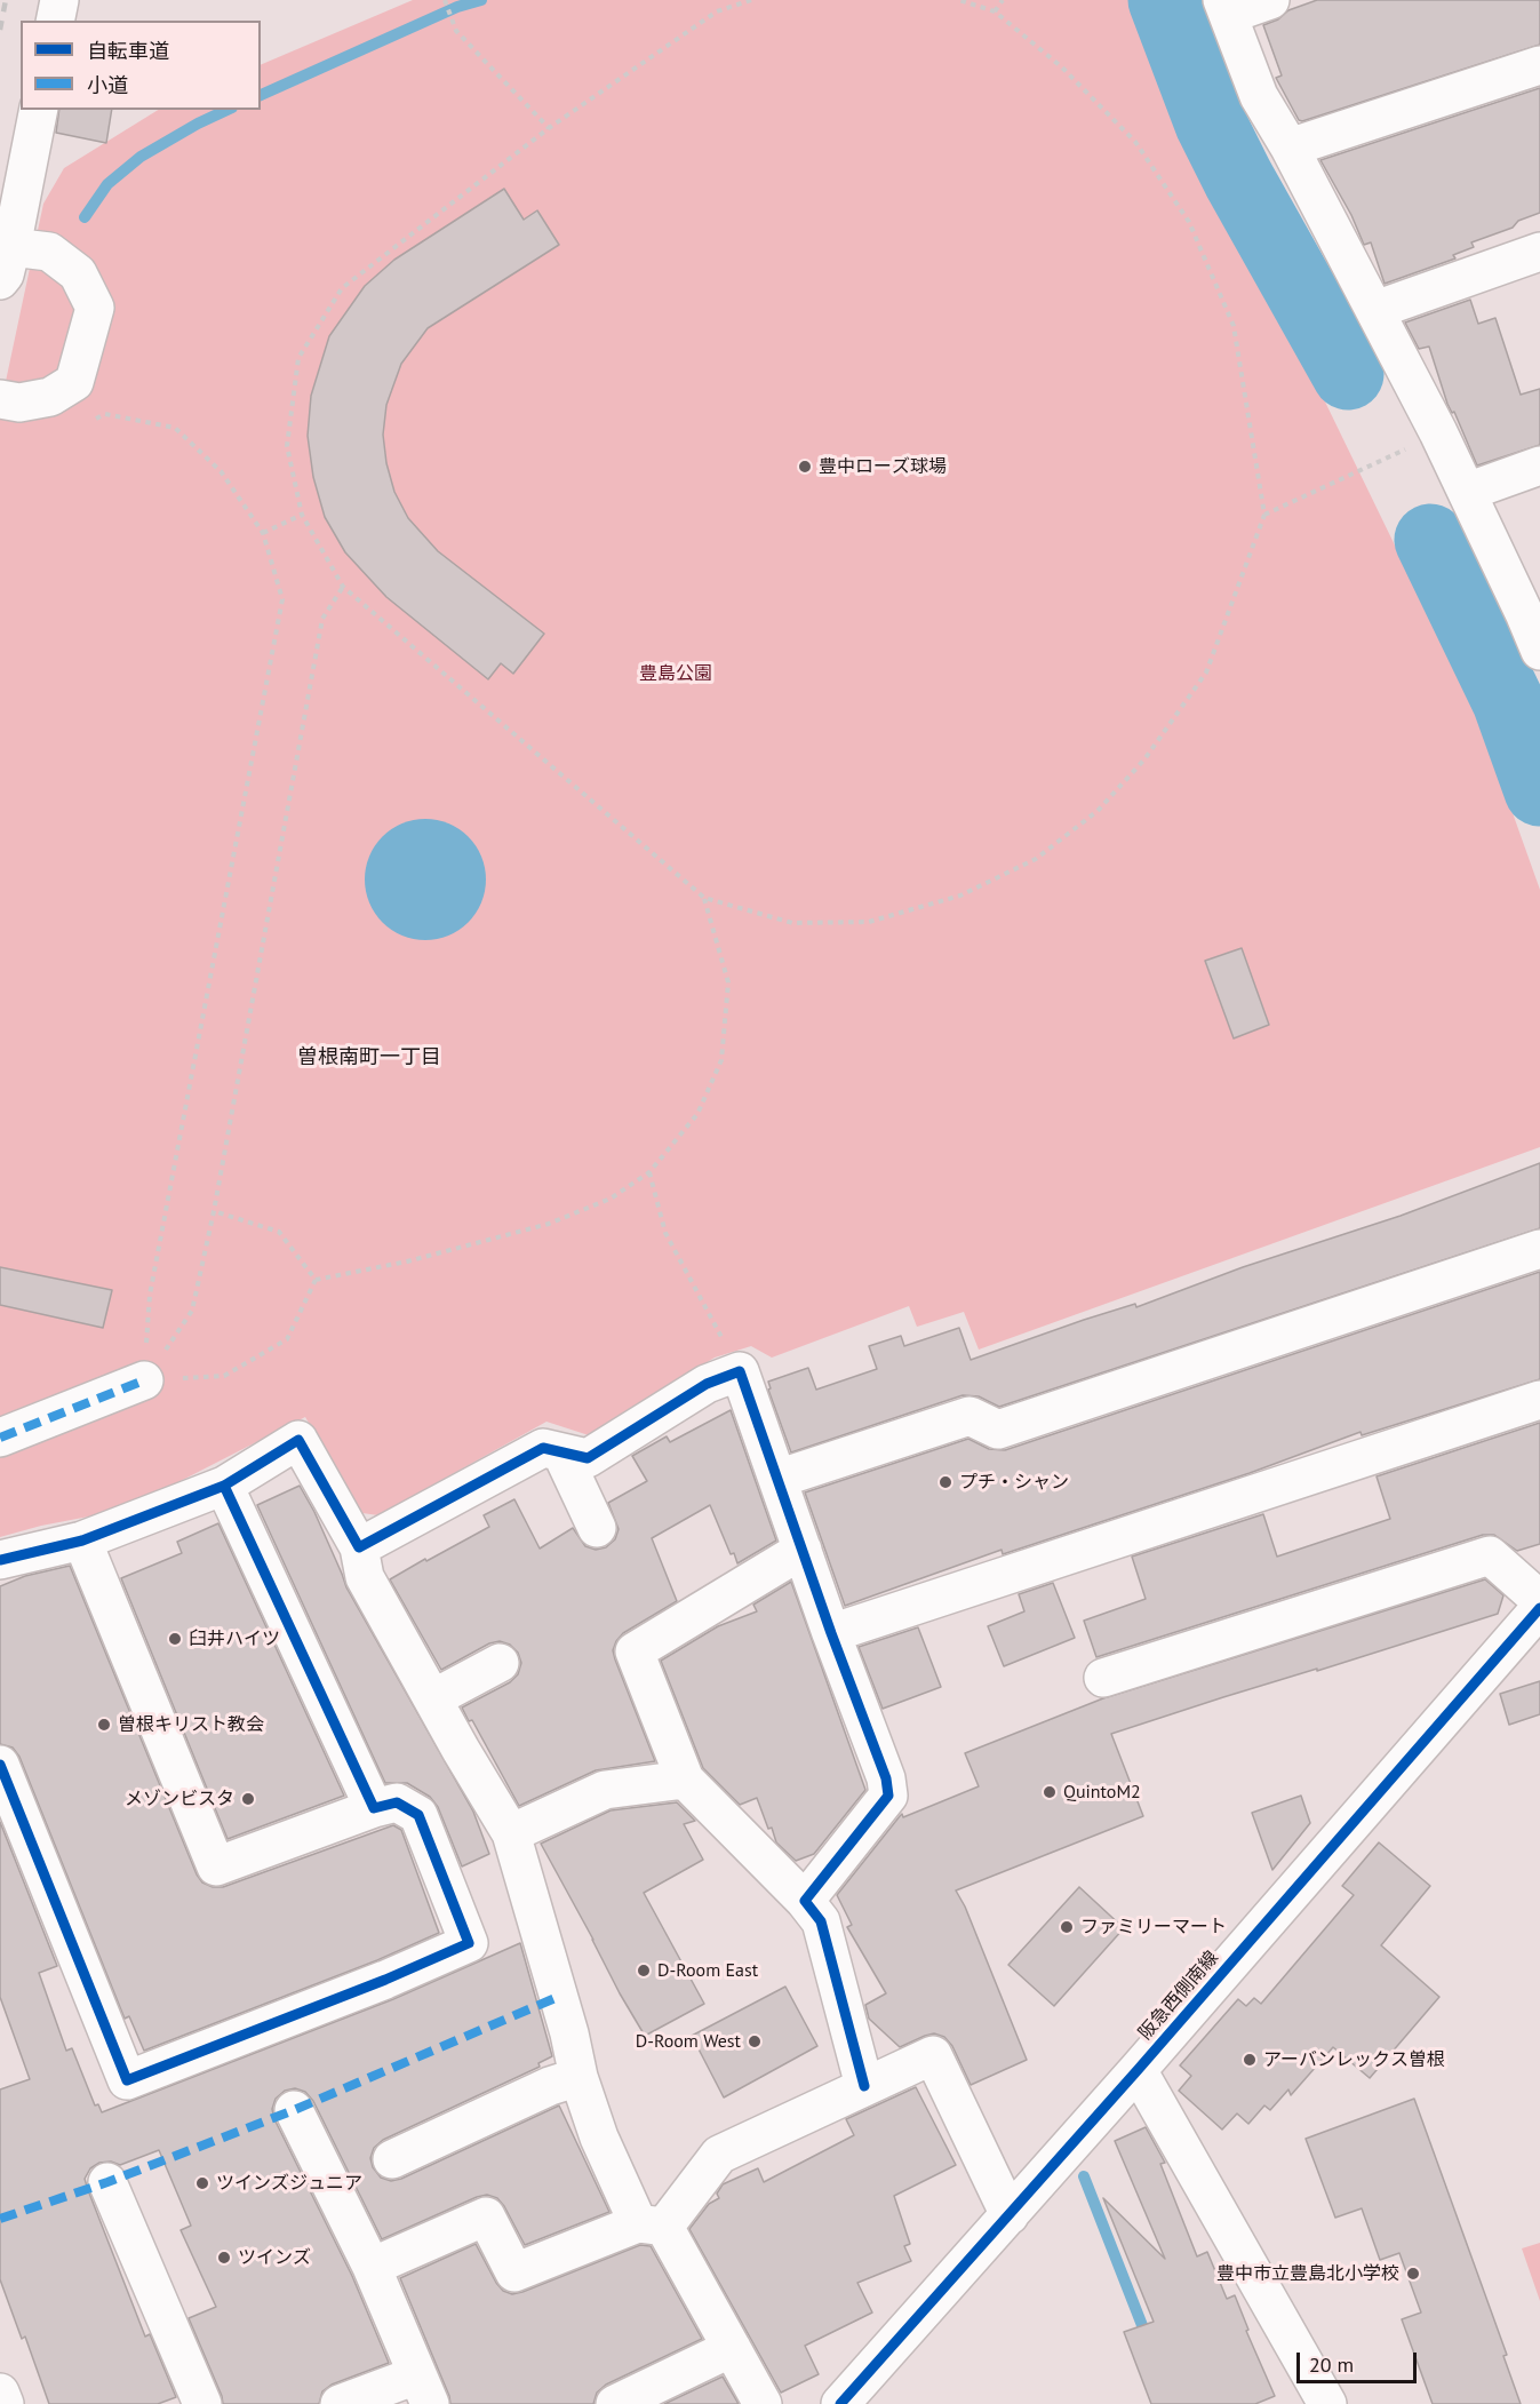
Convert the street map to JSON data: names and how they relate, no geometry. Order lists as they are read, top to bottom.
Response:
{
  "streets": {
    "street": ["阪急西側南線"]
  },
  "districts": ["曽根南町一丁目"],
  "parks": ["豊島公園"],
  "places": [
    "豊中ローズ球場",
    "プチ・シャン",
    "臼井ハイツ",
    "曽根キリスト教会",
    "QuintoM2",
    "メゾンビスタ",
    "ファミリーマート",
    "D-Room East",
    "D-Room West",
    "アーバンレックス曽根",
    "ツインズジュニア",
    "ツインズ",
    "豊中市立豊島北小学校"
  ],
  "legend": ["自転車道", "小道"],
  "scale_bar": "20 m"
}
